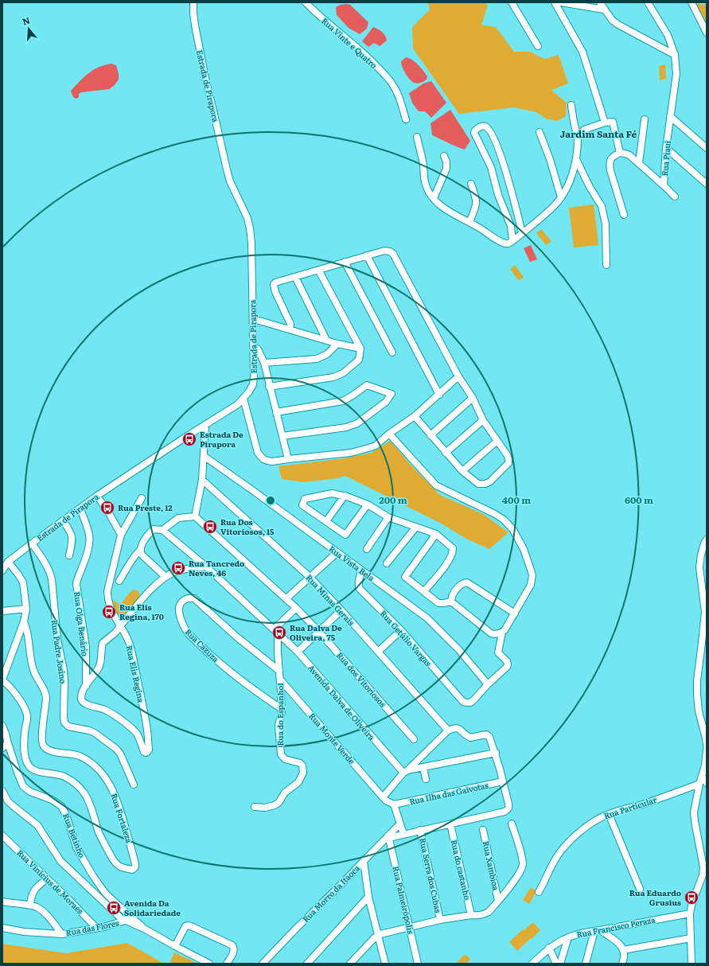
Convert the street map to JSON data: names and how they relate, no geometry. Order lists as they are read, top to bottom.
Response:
{
  "streets": {
    "street": [
      "Rua Vinte e Quatro",
      "Estrada de Pirapora",
      "Rua Piauí",
      "Rua Vista Bela",
      "Rua Minas Gerais",
      "Rua Olga Benário",
      "Rua Getúlio Vargas",
      "Rua Cazuza",
      "Rua Padre Josino",
      "Rua Elis Regina",
      "Rua dos Vitoriosos",
      "Avenida Dalva de Oliveira",
      "Rua do Espanhol",
      "Rua Monte Verde",
      "Rua Ilha das Gaivotas",
      "Rua Particular",
      "Rua Fortaleza",
      "Rua Betinho",
      "Rua Xambioa",
      "Rua do castanho",
      "Rua Serra dos Cubas",
      "Rua Vinícius de Moraes",
      "Rua Morro da Itaoca",
      "Rua Palmeirópolis",
      "Rua Francisco Peraza",
      "Rua das Flores"
    ]
  },
  "crossings": [
    ["Estrada de Pirapora", "Rua Olga Benário"],
    ["Estrada de Pirapora", "Rua Padre Josino"],
    ["Rua Vista Bela", "Rua Getúlio Vargas"],
    ["Rua Olga Benário", "Rua Elis Regina"],
    ["Rua Cazuza", "Rua do Espanhol"],
    ["Avenida Dalva de Oliveira", "Rua do Espanhol"],
    ["Rua do Espanhol", "Rua Monte Verde"],
    ["Rua Monte Verde", "Rua Ilha das Gaivotas"],
    ["Rua Vinícius de Moraes", "Rua das Flores"],
    ["Rua Morro da Itaoca", "Rua Palmeirópolis"]
  ],
  "districts": ["Jardim Santa Fé"],
  "places": {
    "bus stop": [
      "Estrada De Pirapora",
      "Rua Preste, 12",
      "Rua Dos Vitoriosos, 15",
      "Rua Tancredo Neves, 46",
      "Rua Elis Regina, 170",
      "Rua Dalva De Oliveira, 75",
      "Rua Eduardo Grusius",
      "Avenida Da Solidariedade"
    ]
  },
  "north": "top",
  "rings": ["200 m", "400 m", "600 m"]
}
